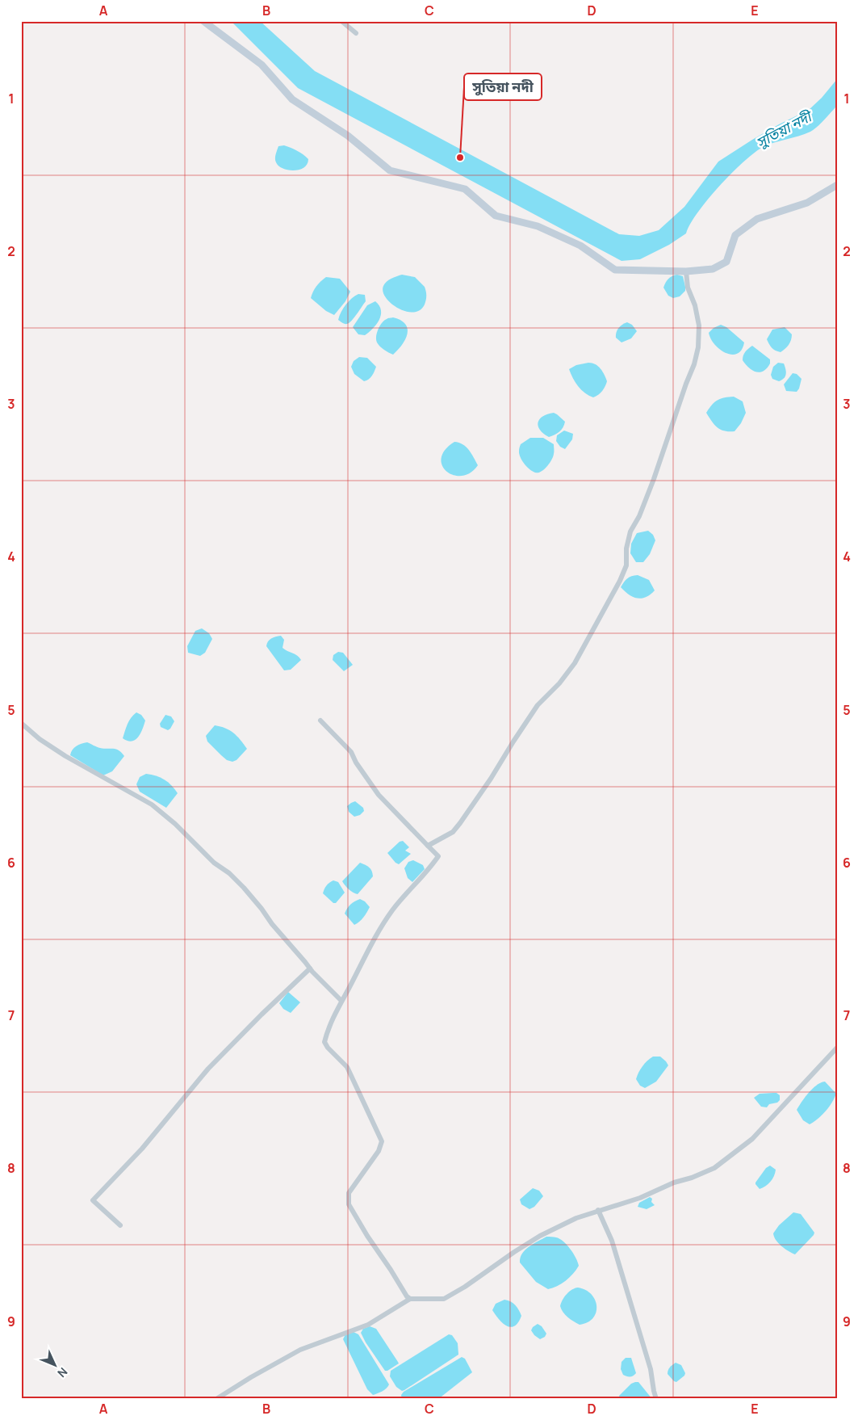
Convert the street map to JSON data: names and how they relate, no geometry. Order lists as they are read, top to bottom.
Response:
{
  "water": ["সুতিয়া নদী"],
  "places": ["সুতিয়া নদী"],
  "north": "bottom right",
  "grid": {
    "columns": [
      "A",
      "B",
      "C",
      "D",
      "E"
    ],
    "rows": [
      "1",
      "2",
      "3",
      "4",
      "5",
      "6",
      "7",
      "8",
      "9"
    ]
  }
}
